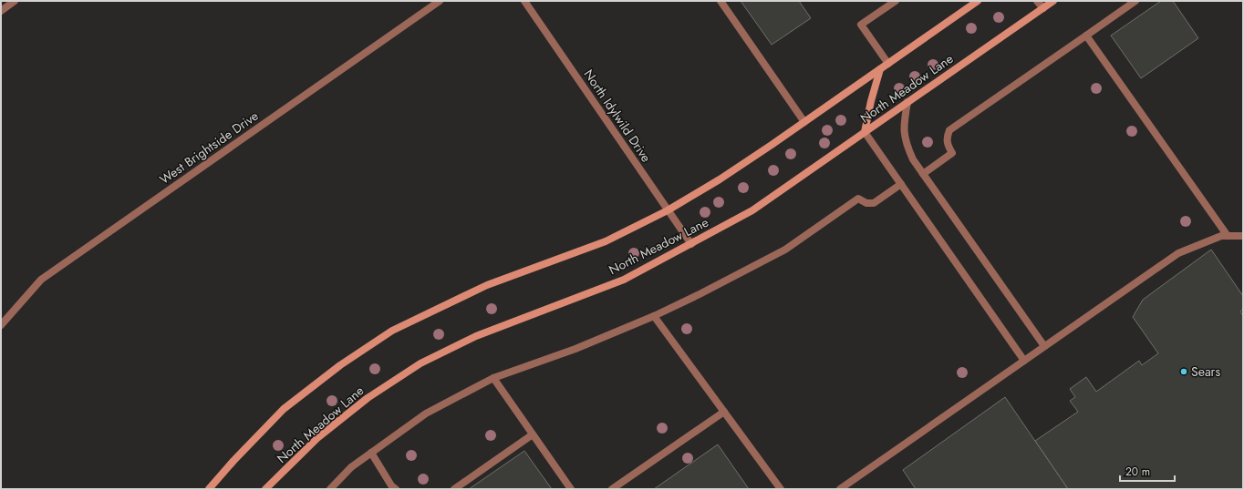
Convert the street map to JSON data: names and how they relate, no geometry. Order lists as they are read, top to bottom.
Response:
{
  "streets": {
    "street": ["North Meadow Lane", "North Idylwild Drive", "West Brightside Drive"]
  },
  "crossings": [
    ["North Meadow Lane", "North Idylwild Drive"]
  ],
  "places": ["Sears"],
  "scale_bar": "20 m"
}
